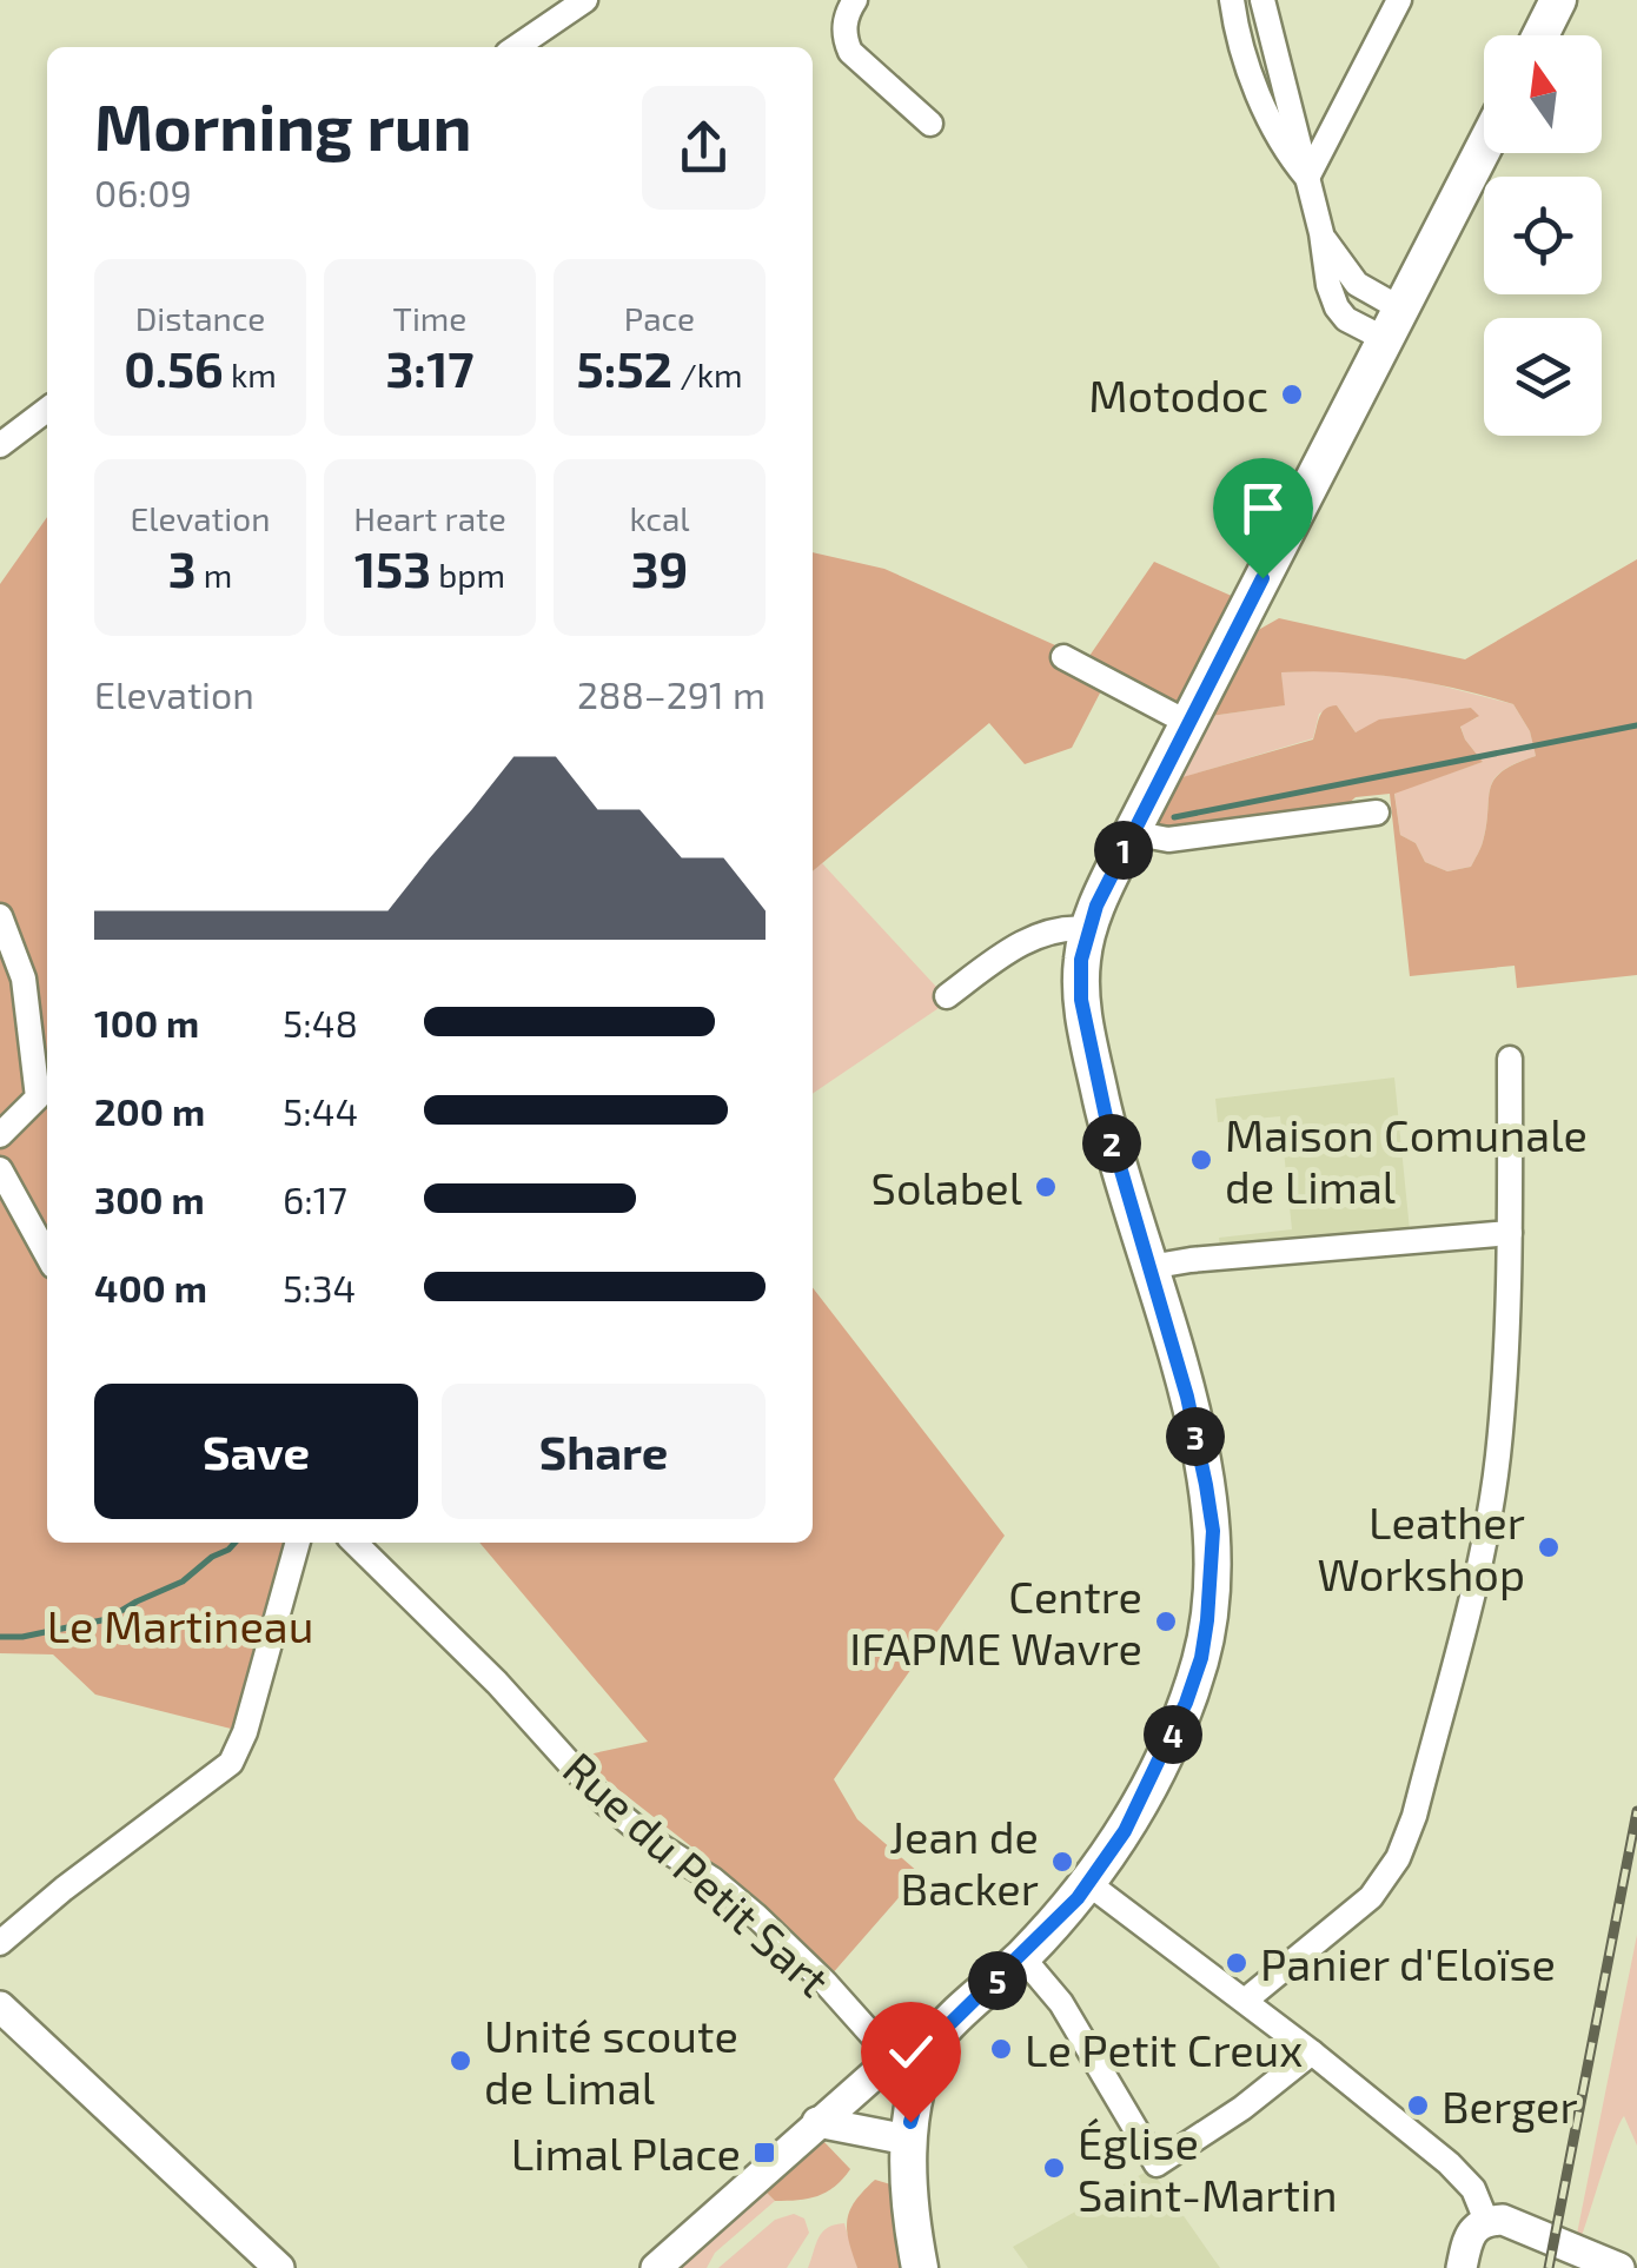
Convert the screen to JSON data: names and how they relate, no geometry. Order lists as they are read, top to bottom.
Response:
{
  "streets": {
    "street": ["Rue du Petit Sart"]
  },
  "parks": ["Le Martineau"],
  "places": {
    "other": [
      "Motodoc",
      "Maison Comunale de Limal",
      "Solabel",
      "Leather Workshop",
      "Centre IFAPME Wavre",
      "Jean de Backer",
      "Panier d'Eloïse",
      "Le Petit Creux",
      "Unité scoute de Limal",
      "Berger",
      "Église Saint-Martin"
    ],
    "transit": ["Limal Place"]
  },
  "north": "top",
  "page": {
    "heading": ["Morning run", "06:09"],
    "stats": [
      ["Distance", "0.56 km"],
      ["Time", "3:17"],
      ["Pace", "5:52 /km"],
      ["Elevation", "3 m"],
      ["Heart rate", "153 bpm"],
      ["kcal", "39"]
    ],
    "chart": ["Elevation", "288–291 m"],
    "pins": [
      "1",
      "2",
      "3",
      "4",
      "5"
    ],
    "list": [
      {
        "name": "100 m",
        "note": "5:48"
      },
      {
        "name": "200 m",
        "note": "5:44"
      },
      {
        "name": "300 m",
        "note": "6:17"
      },
      {
        "name": "400 m",
        "note": "5:34"
      }
    ],
    "buttons": ["Save", "Share"]
  }
}
